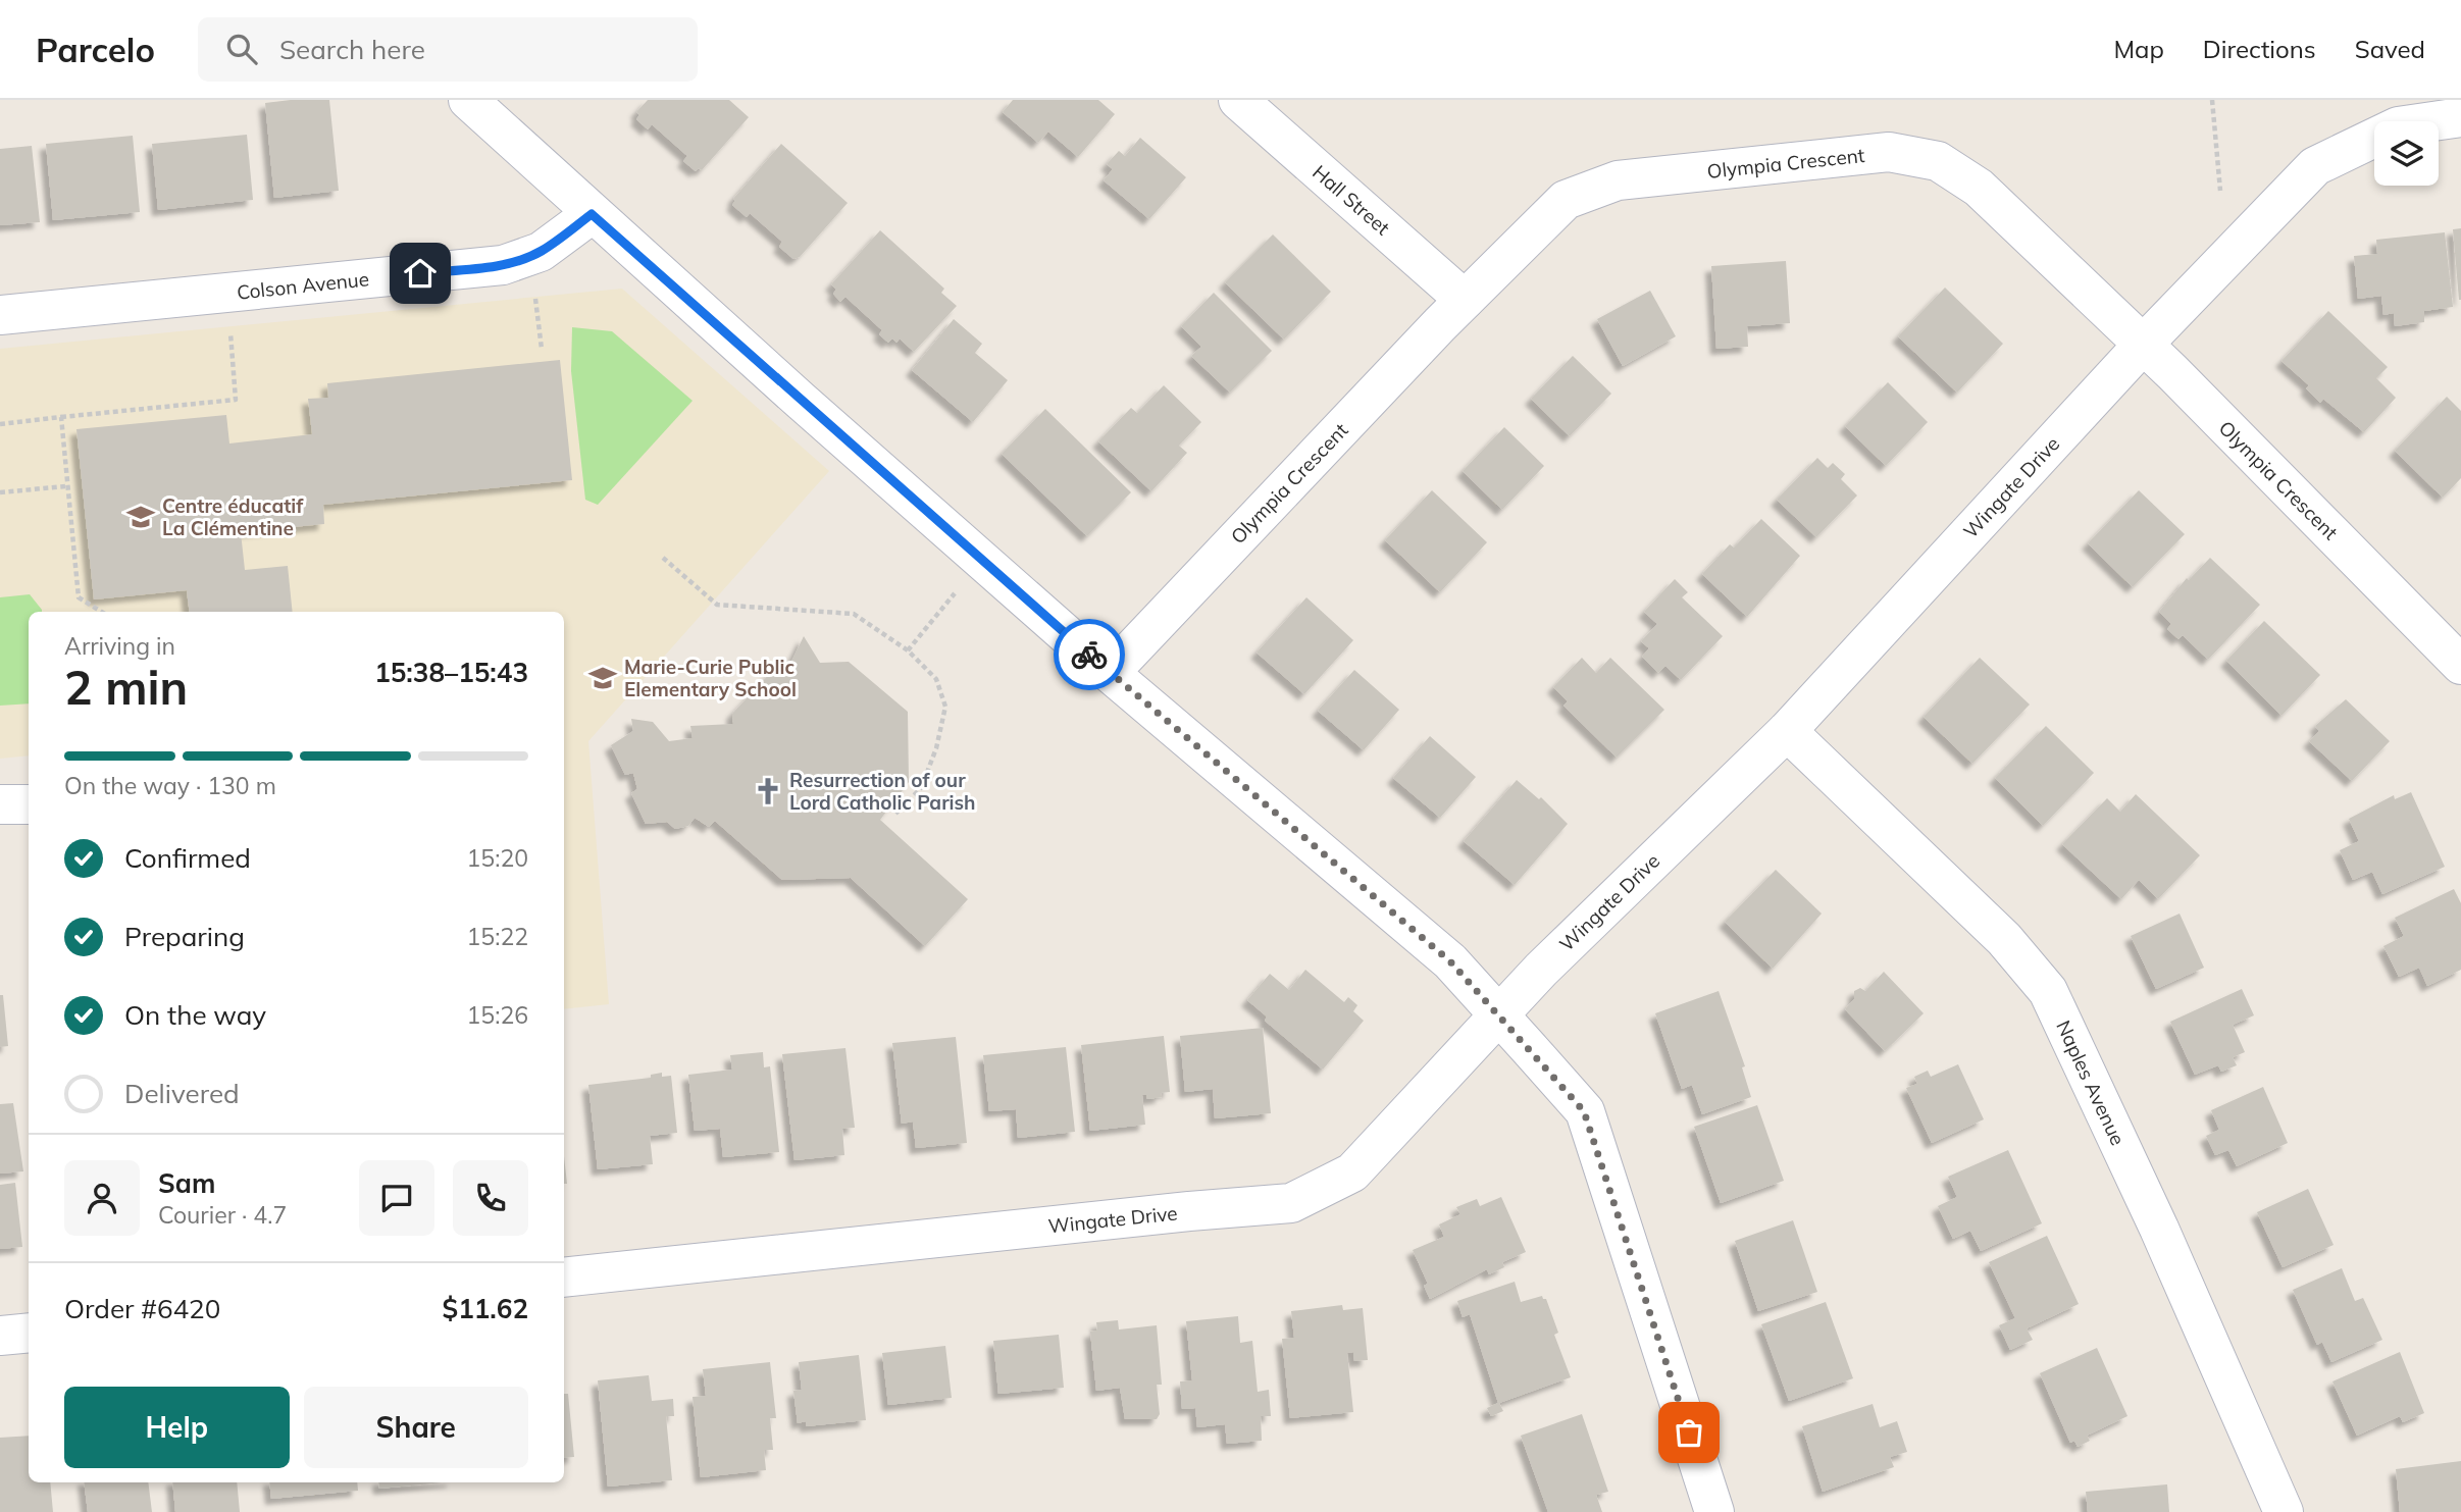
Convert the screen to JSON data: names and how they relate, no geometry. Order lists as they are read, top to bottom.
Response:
{
  "streets": {
    "street": [
      "Olympia Crescent",
      "Hall Street",
      "Colson Avenue",
      "Wingate Drive",
      "Naples Avenue"
    ]
  },
  "crossings": [
    ["Olympia Crescent", "Hall Street"],
    ["Olympia Crescent", "Wingate Drive"],
    ["Wingate Drive", "Naples Avenue"]
  ],
  "places": {
    "school or university": ["Centre éducatif La Clémentine", "Marie-Curie Public Elementary School"],
    "church": ["Resurrection of our Lord Catholic Parish"]
  },
  "page": {
    "header": "Parcelo",
    "search": "Search here",
    "nav": ["Map", "Directions", "Saved"],
    "heading": ["2 min", "Arriving in", "15:38–15:43"],
    "panel": [
      "Sam",
      "Courier · 4.7",
      "Order #6420",
      "$11.62"
    ],
    "bar": "On the way · 130 m",
    "list": [
      ["Confirmed", "15:20"],
      ["Preparing", "15:22"],
      ["On the way", "15:26"],
      "Delivered"
    ],
    "buttons": ["Help", "Share"]
  }
}
